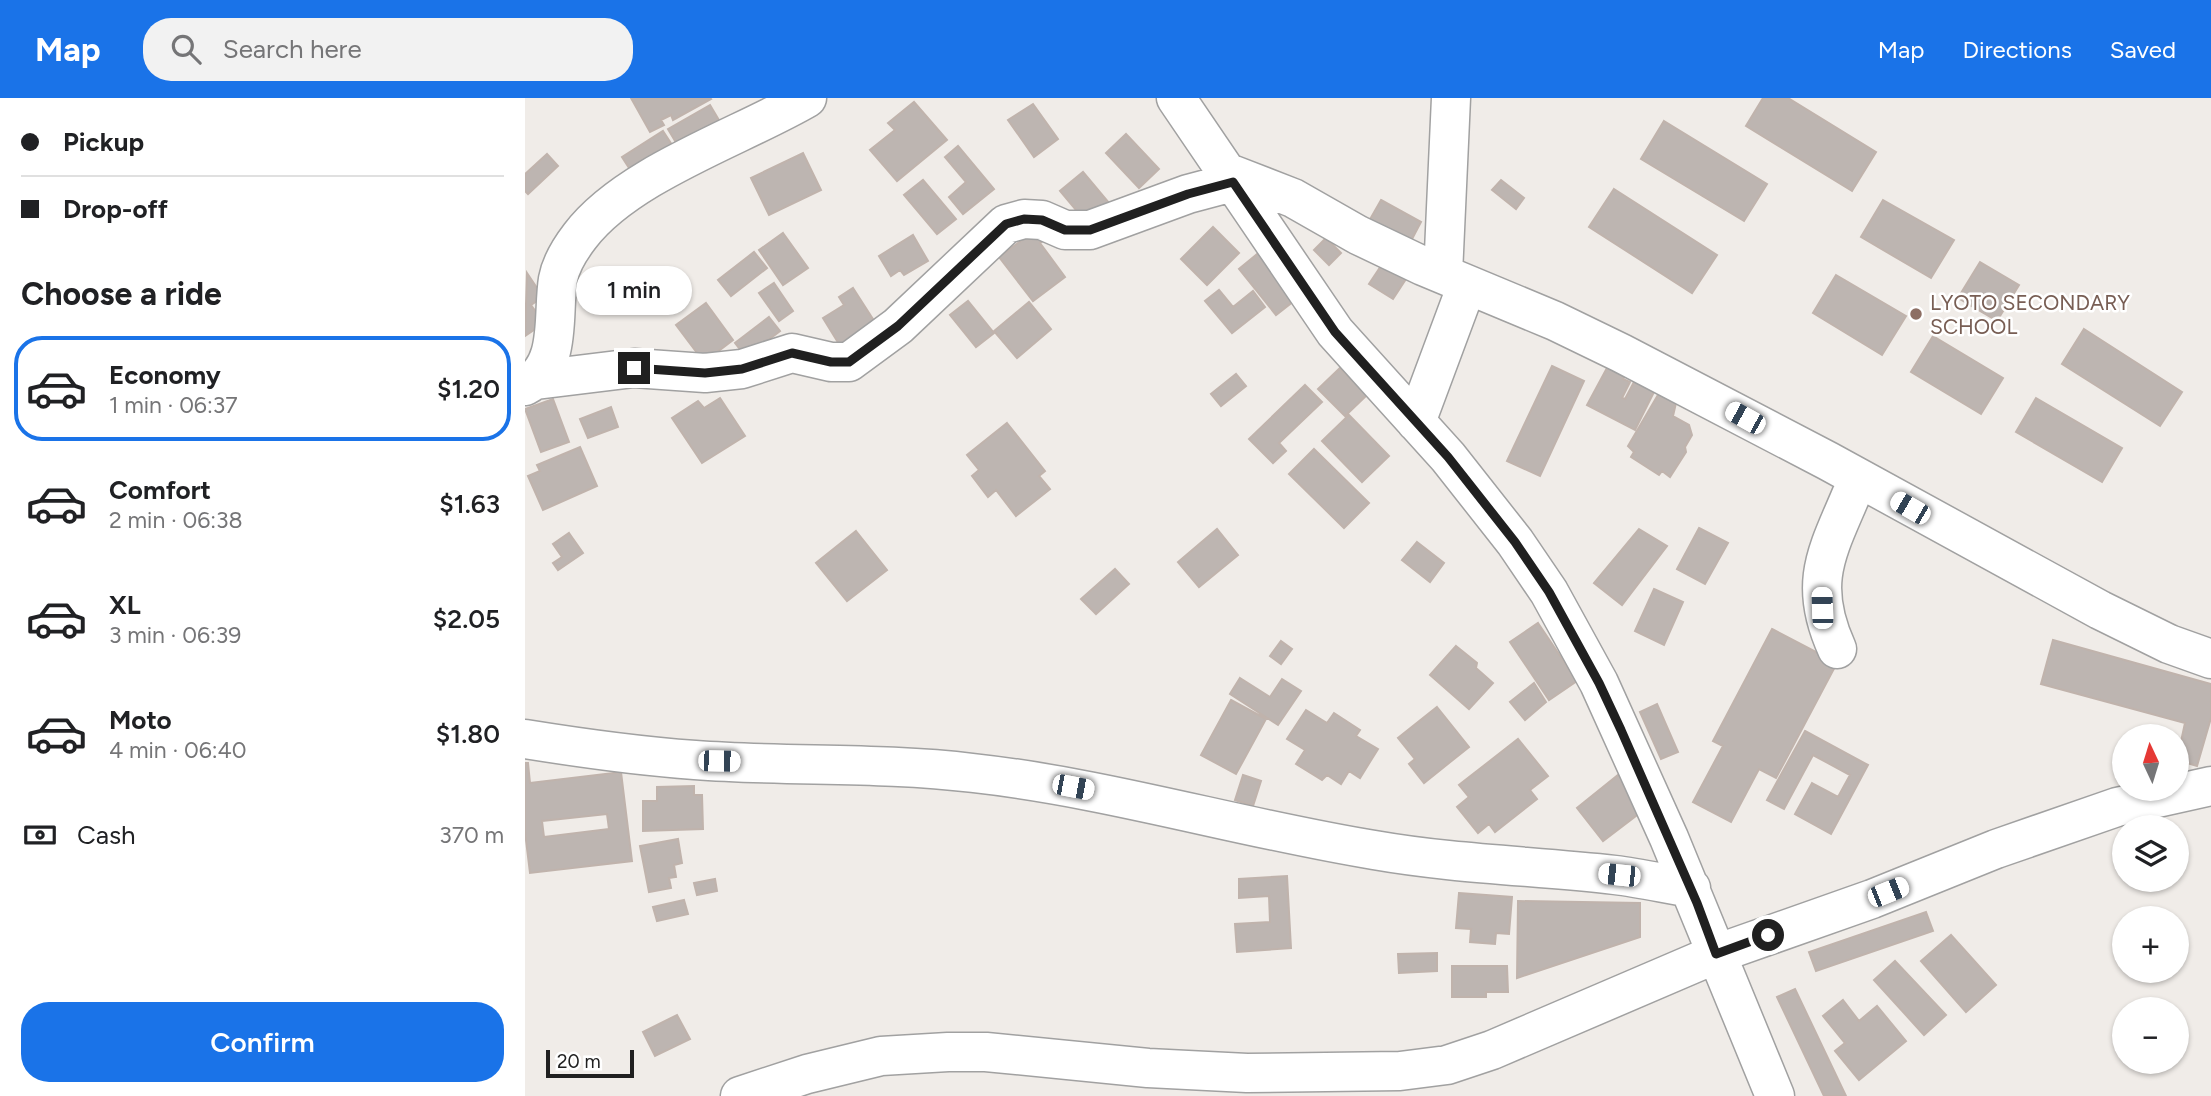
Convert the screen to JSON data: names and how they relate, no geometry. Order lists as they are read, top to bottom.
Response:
{
  "places": ["LYOTO SECONDARY SCHOOL"],
  "scale_bar": "20 m",
  "north": "top",
  "page": {
    "header": "Map",
    "search": "Search here",
    "nav": ["Map", "Directions", "Saved"],
    "banner": ["Pickup", "Drop-off"],
    "heading": "Choose a ride",
    "bubble": "1 min",
    "list": [
      {
        "name": "Economy",
        "note": "1 min · 06:37",
        "value": "$1.20"
      },
      {
        "name": "Comfort",
        "note": "2 min · 06:38",
        "value": "$1.63"
      },
      {
        "name": "XL",
        "note": "3 min · 06:39",
        "value": "$2.05"
      },
      {
        "name": "Moto",
        "note": "4 min · 06:40",
        "value": "$1.80"
      }
    ],
    "map_buttons": ["+", "−"],
    "pay": ["Cash", "370 m"],
    "buttons": "Confirm",
    "scale": "20 m"
  }
}
